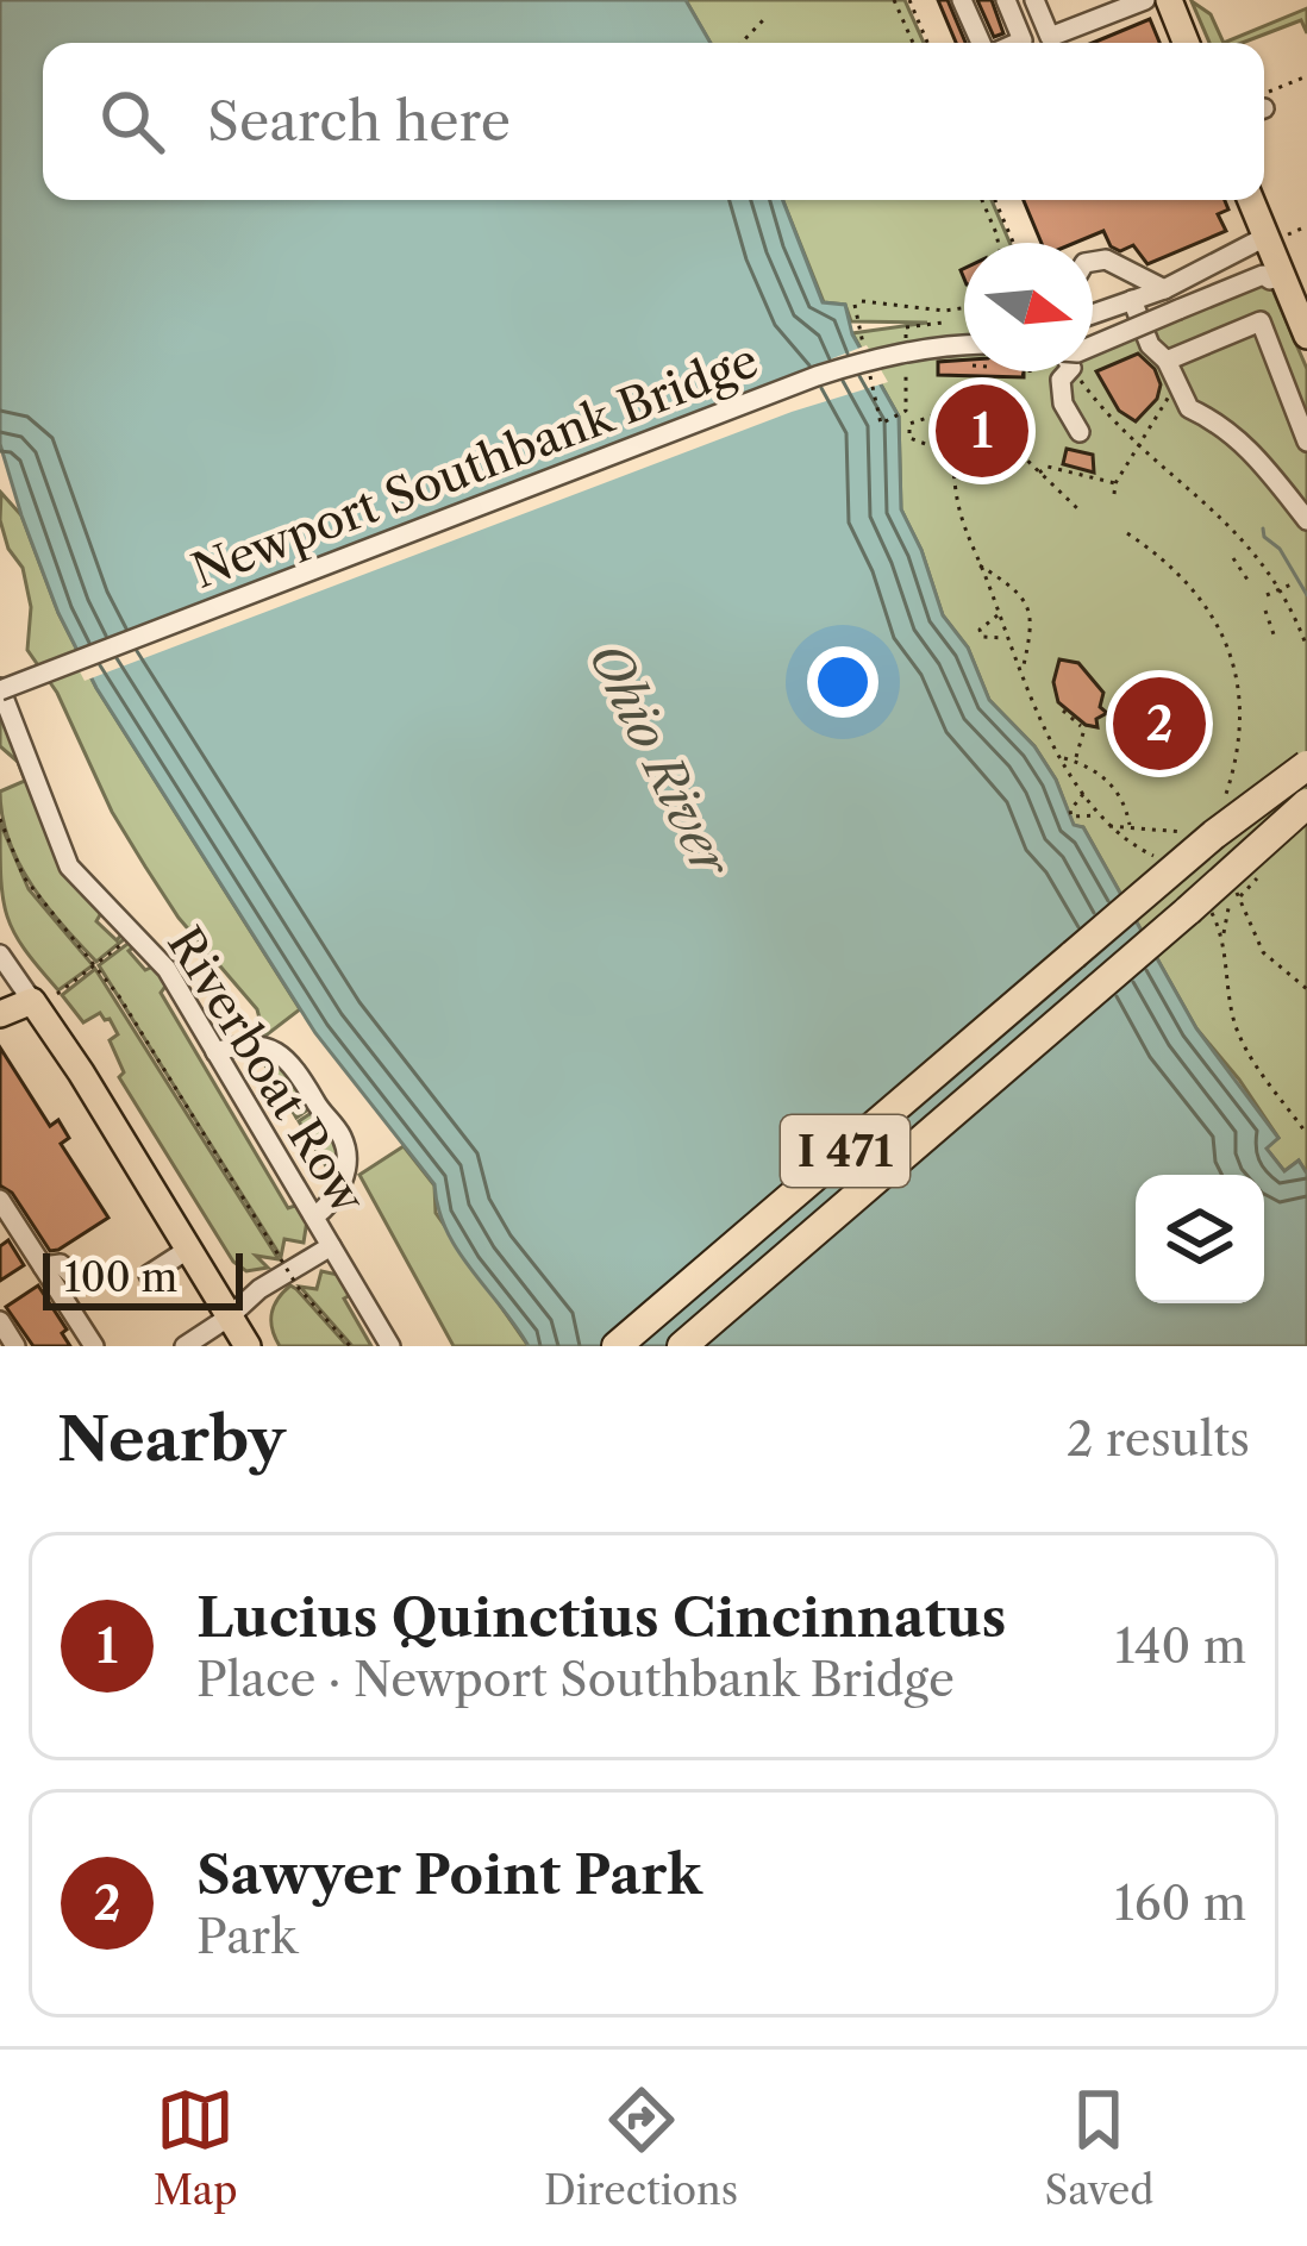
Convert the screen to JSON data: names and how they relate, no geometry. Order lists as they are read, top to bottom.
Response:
{
  "streets": {
    "highway": ["I 471"],
    "street": ["Newport Southbank Bridge", "Riverboat Row"]
  },
  "crossings": [
    ["Newport Southbank Bridge", "Riverboat Row"]
  ],
  "water": ["Ohio River"],
  "scale_bar": "100 m",
  "north": "right",
  "page": {
    "search": "Search here",
    "pins": ["1", "2"],
    "scale": "100 m",
    "heading": ["Nearby", "2 results"],
    "list": [
      {
        "mark": "1",
        "name": "Lucius Quinctius Cincinnatus",
        "note": "Place · Newport Southbank Bridge",
        "value": "140 m"
      },
      {
        "mark": "2",
        "name": "Sawyer Point Park",
        "note": "Park",
        "value": "160 m"
      }
    ],
    "nav": ["Map", "Directions", "Saved"]
  }
}
